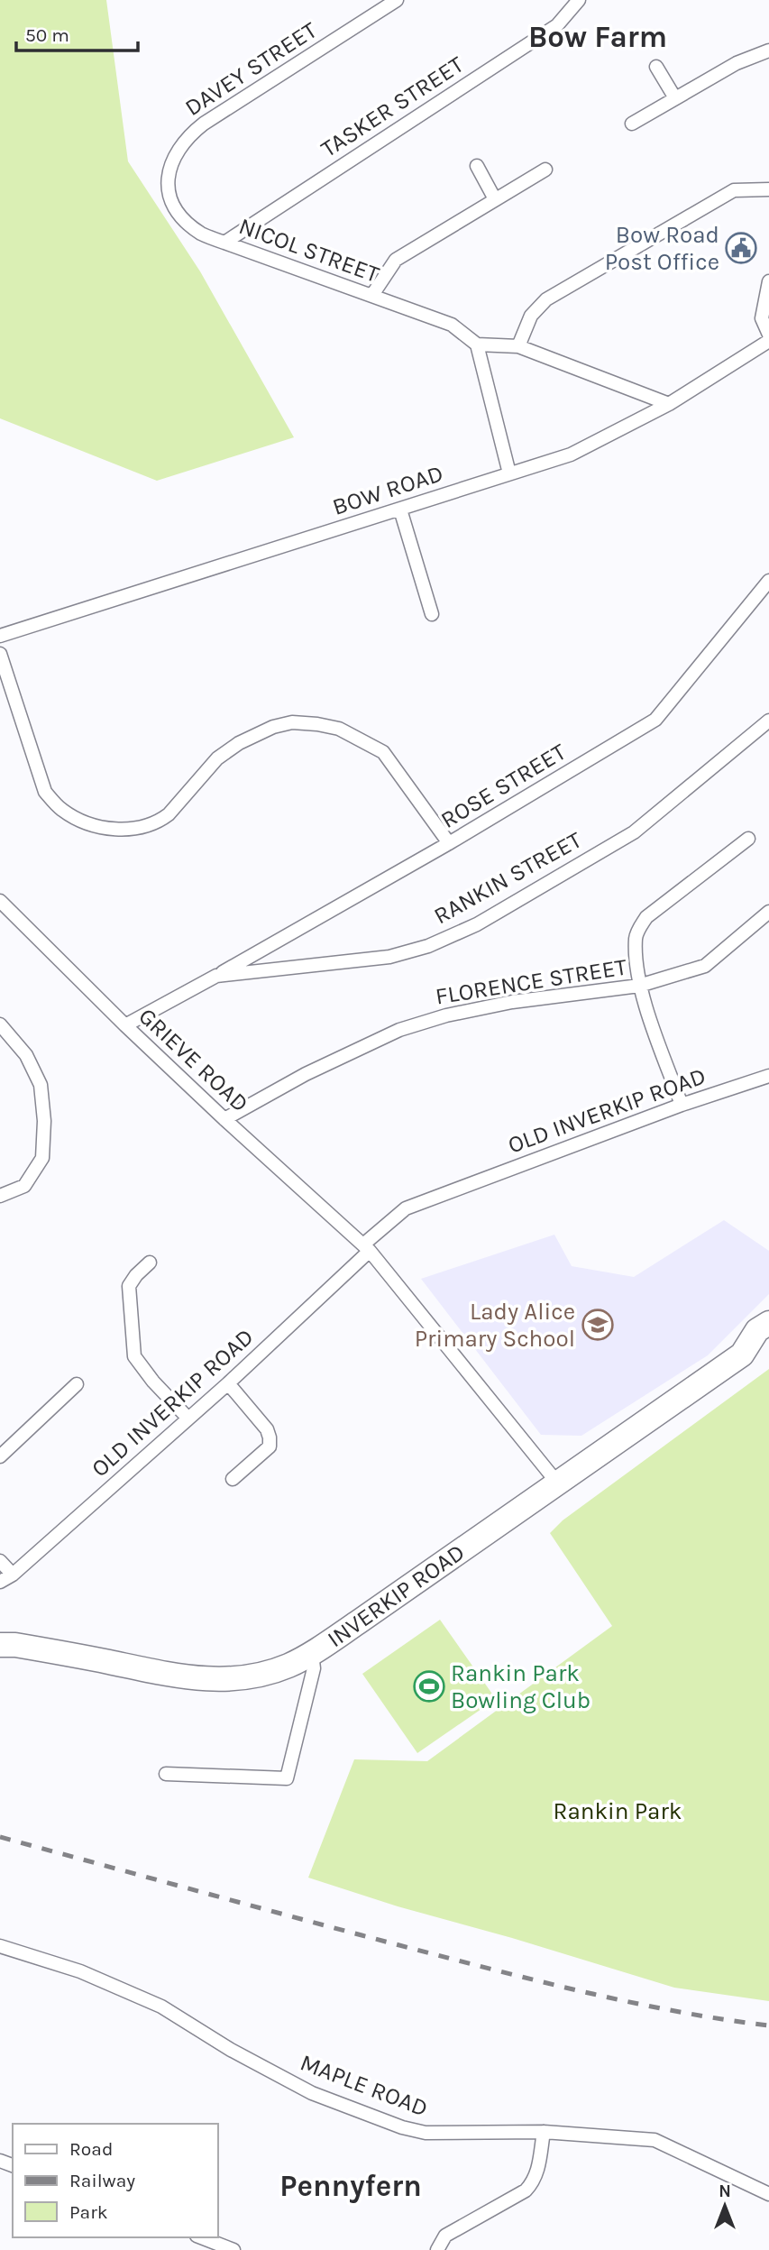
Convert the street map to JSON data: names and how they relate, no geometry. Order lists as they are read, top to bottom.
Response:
{
  "streets": {
    "highway": ["INVERKIP ROAD"],
    "street": [
      "DAVEY STREET",
      "TASKER STREET",
      "NICOL STREET",
      "BOW ROAD",
      "ROSE STREET",
      "RANKIN STREET",
      "FLORENCE STREET",
      "GRIEVE ROAD",
      "OLD INVERKIP ROAD",
      "MAPLE ROAD"
    ]
  },
  "crossings": [
    ["DAVEY STREET", "NICOL STREET"],
    ["TASKER STREET", "NICOL STREET"],
    ["ROSE STREET", "RANKIN STREET"],
    ["RANKIN STREET", "GRIEVE ROAD"],
    ["FLORENCE STREET", "GRIEVE ROAD"],
    ["GRIEVE ROAD", "OLD INVERKIP ROAD"],
    ["GRIEVE ROAD", "INVERKIP ROAD"]
  ],
  "districts": ["Bow Farm", "Pennyfern"],
  "parks": ["Rankin Park"],
  "places": {
    "public building": ["Bow Road Post Office"],
    "school or university": ["Lady Alice Primary School"],
    "sports": ["Rankin Park Bowling Club"]
  },
  "legend": ["Road", "Railway", "Park"],
  "scale_bar": "50 m",
  "north": "top"
}
